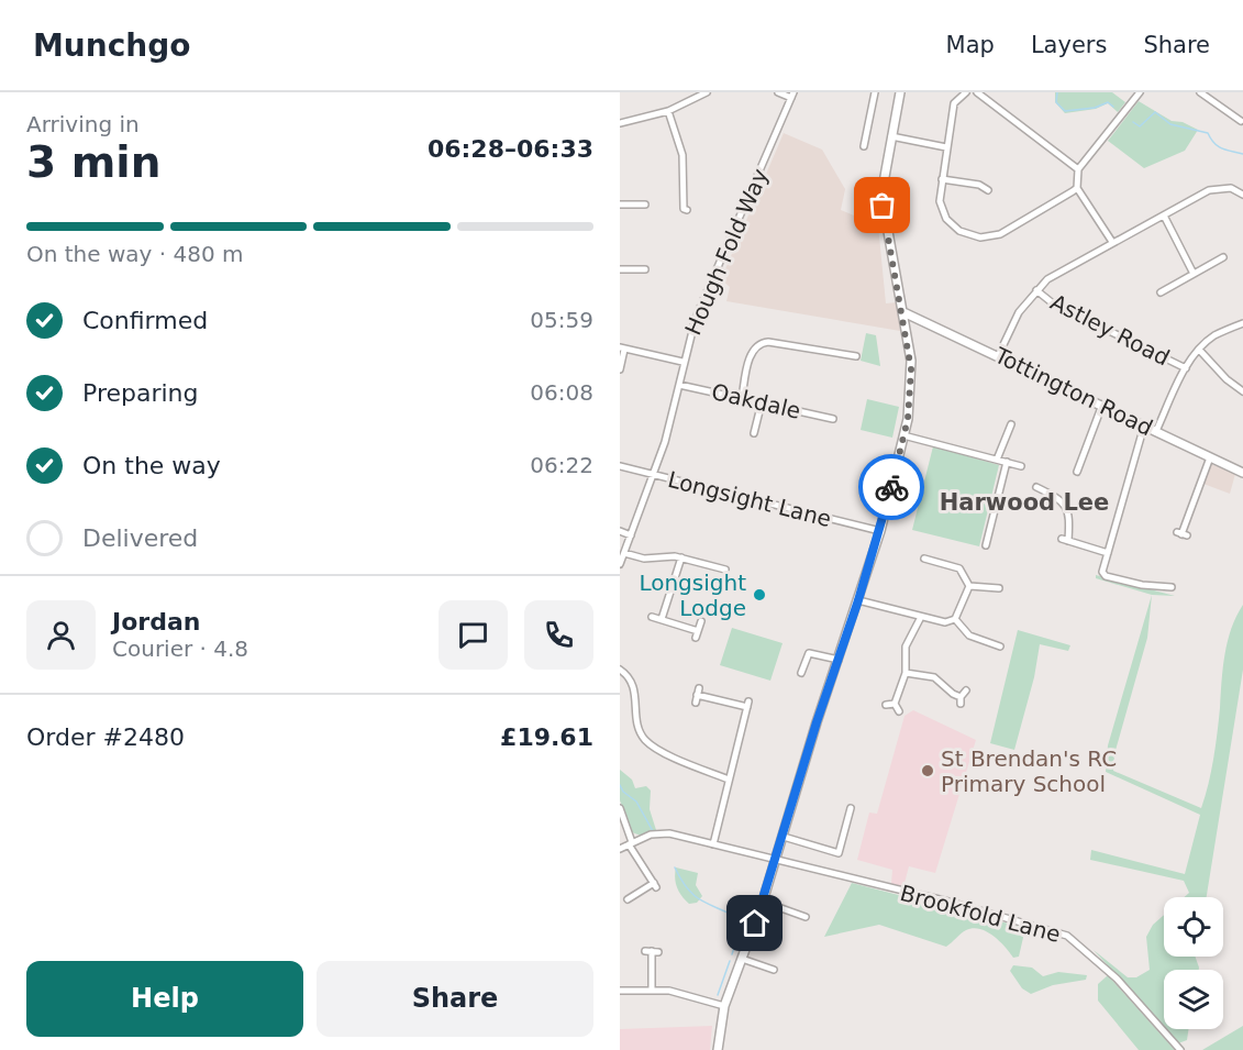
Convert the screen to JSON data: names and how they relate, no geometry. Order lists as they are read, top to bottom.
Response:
{
  "streets": {
    "main road": ["Tottington Road"],
    "street": [
      "Hough Fold Way",
      "Astley Road",
      "Oakdale",
      "Longsight Lane",
      "Brookfold Lane"
    ]
  },
  "crossings": [
    ["Hough Fold Way", "Oakdale"],
    ["Hough Fold Way", "Longsight Lane"]
  ],
  "districts": ["Harwood Lee"],
  "places": ["Longsight Lodge", "St Brendan's RC Primary School"],
  "page": {
    "header": "Munchgo",
    "nav": ["Map", "Layers", "Share"],
    "heading": ["3 min", "Arriving in", "06:28–06:33"],
    "panel": [
      "Jordan",
      "Courier · 4.8",
      "Order #2480",
      "£19.61"
    ],
    "bar": "On the way · 480 m",
    "list": [
      ["Confirmed", "05:59"],
      ["Preparing", "06:08"],
      ["On the way", "06:22"],
      "Delivered"
    ],
    "buttons": ["Help", "Share"]
  }
}
